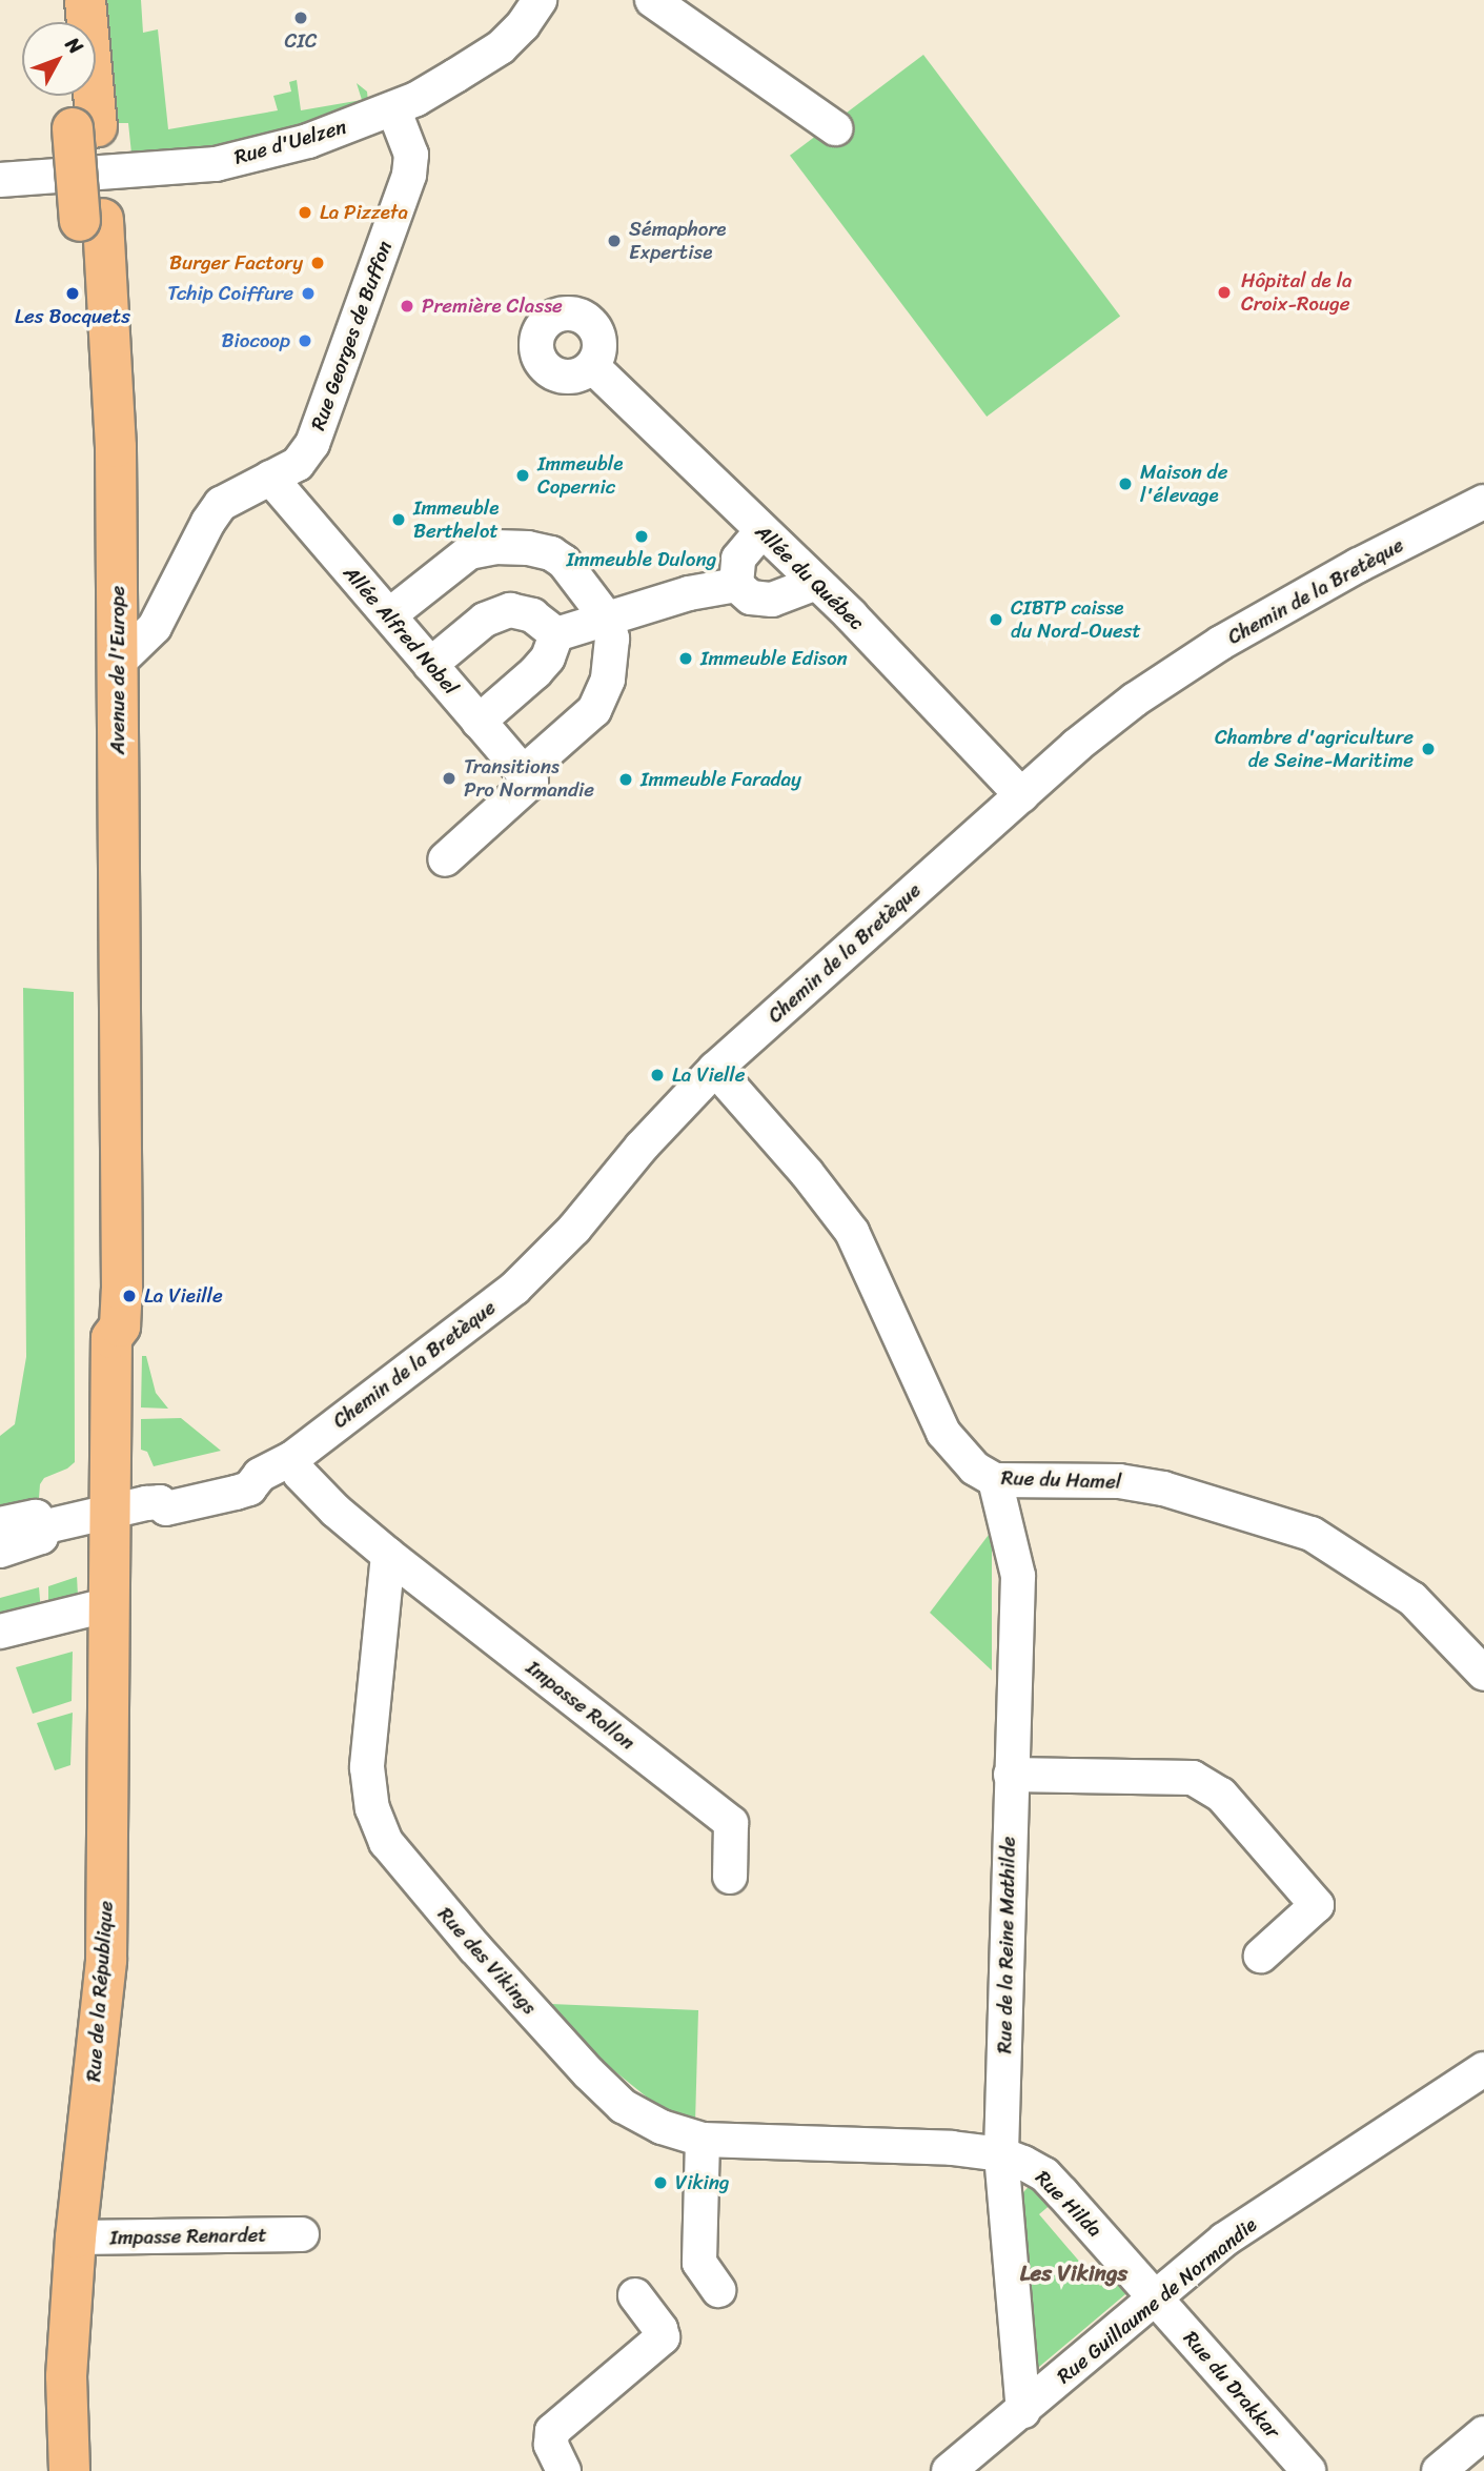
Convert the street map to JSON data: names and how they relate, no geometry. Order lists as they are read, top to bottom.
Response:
{
  "streets": {
    "main road": ["Avenue de l'Europe", "Rue de la République"],
    "street": [
      "Rue d'Uelzen",
      "Rue Georges de Buffon",
      "Allée du Québec",
      "Chemin de la Bretèque",
      "Allée Alfred Nobel",
      "Rue du Hamel",
      "Impasse Rollon",
      "Rue de la Reine Mathilde",
      "Rue des Vikings",
      "Rue Hilda",
      "Impasse Renardet",
      "Rue Guillaume de Normandie",
      "Rue du Drakkar"
    ]
  },
  "crossings": [
    ["Rue d'Uelzen", "Rue Georges de Buffon"],
    ["Rue Georges de Buffon", "Allée Alfred Nobel"],
    ["Rue Georges de Buffon", "Avenue de l'Europe"],
    ["Allée du Québec", "Chemin de la Bretèque"],
    ["Chemin de la Bretèque", "Avenue de l'Europe"],
    ["Chemin de la Bretèque", "Rue du Hamel"],
    ["Chemin de la Bretèque", "Rue de la République"],
    ["Avenue de l'Europe", "Rue de la République"],
    ["Rue du Hamel", "Rue de la Reine Mathilde"],
    ["Impasse Rollon", "Rue des Vikings"],
    ["Rue de la Reine Mathilde", "Rue des Vikings"],
    ["Rue de la Reine Mathilde", "Rue Hilda"],
    ["Rue de la Reine Mathilde", "Rue Guillaume de Normandie"],
    ["Rue des Vikings", "Rue Hilda"],
    ["Rue de la République", "Impasse Renardet"],
    ["Rue Hilda", "Rue Guillaume de Normandie"],
    ["Rue Hilda", "Rue du Drakkar"],
    ["Rue Guillaume de Normandie", "Rue du Drakkar"]
  ],
  "districts": ["Les Vikings"],
  "places": [
    "CIC",
    "La Pizzeta",
    "Sémaphore Expertise",
    "Burger Factory",
    "Hôpital de la Croix-Rouge",
    "Les Bocquets",
    "Tchip Coiffure",
    "Première Classe",
    "Biocoop",
    "Immeuble Copernic",
    "Maison de l'élevage",
    "Immeuble Berthelot",
    "Immeuble Dulong",
    "CIBTP caisse du Nord-Ouest",
    "Immeuble Edison",
    "Chambre d'agriculture de Seine-Maritime",
    "Transitions Pro Normandie",
    "Immeuble Faraday",
    "La Vielle",
    "La Vieille",
    "Viking"
  ],
  "north": "top right"
}
